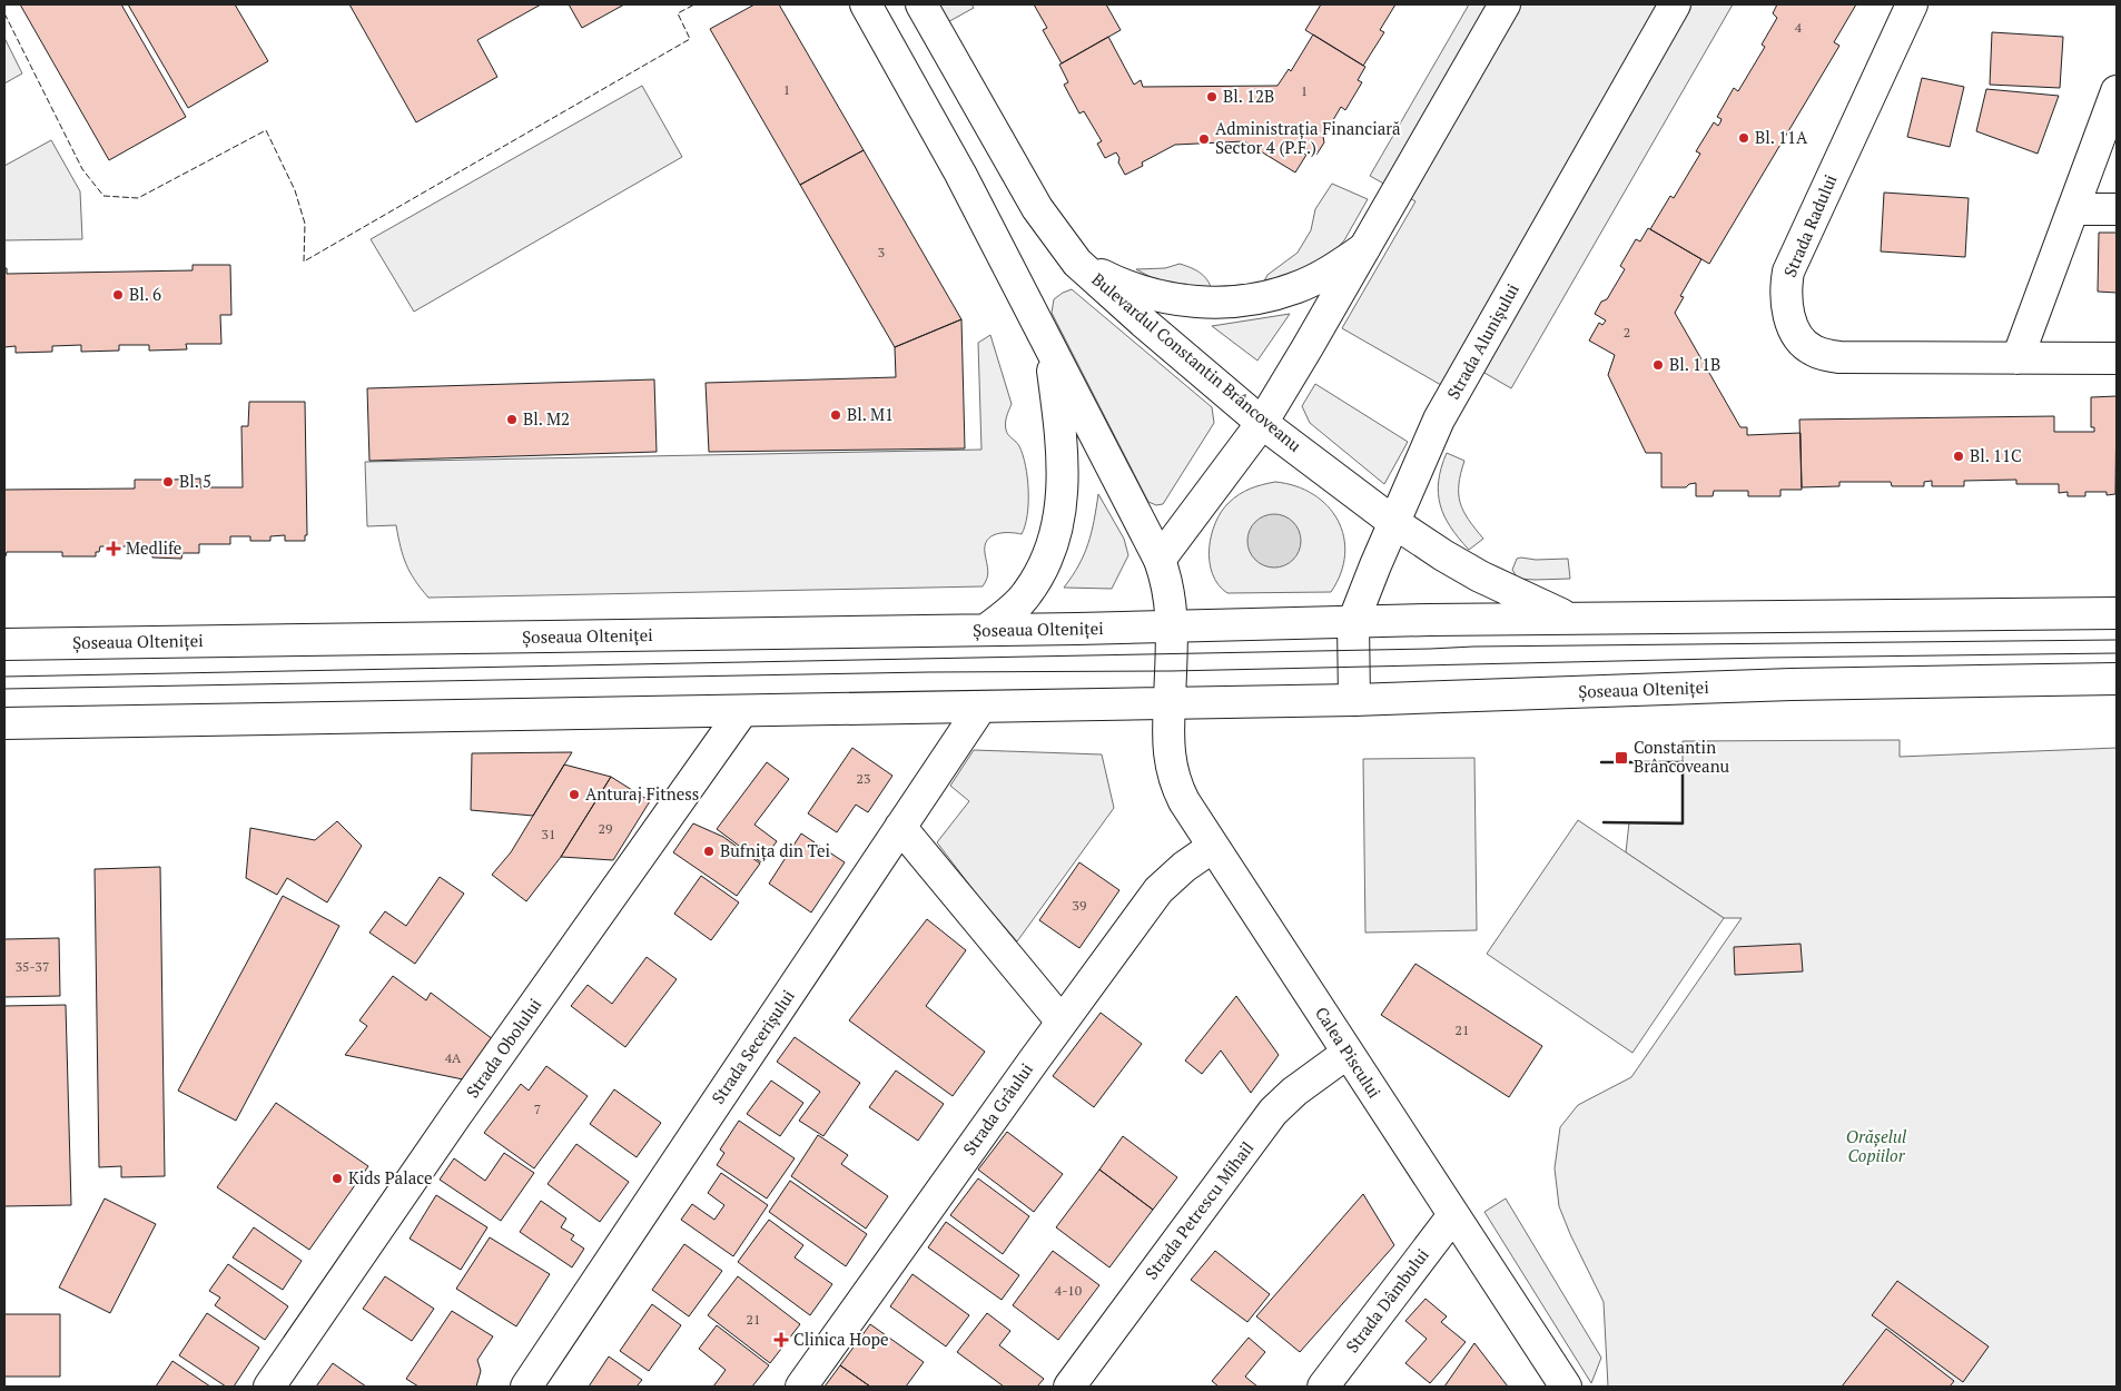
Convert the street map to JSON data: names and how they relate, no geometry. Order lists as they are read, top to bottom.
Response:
{
  "streets": {
    "main road": [
      "Strada Radului",
      "Strada Alunișului",
      "Bulevardul Constantin Brâncoveanu",
      "Șoseaua Olteniței",
      "Strada Secerișului",
      "Strada Obolului",
      "Calea Piscului",
      "Strada Grâului",
      "Strada Petrescu Mihail",
      "Strada Dâmbului"
    ]
  },
  "crossings": [
    ["Strada Alunișului", "Bulevardul Constantin Brâncoveanu"],
    ["Strada Alunișului", "Șoseaua Olteniței"],
    ["Bulevardul Constantin Brâncoveanu", "Șoseaua Olteniței"],
    ["Șoseaua Olteniței", "Strada Secerișului"],
    ["Șoseaua Olteniței", "Strada Obolului"],
    ["Șoseaua Olteniței", "Calea Piscului"],
    ["Calea Piscului", "Strada Grâului"],
    ["Calea Piscului", "Strada Petrescu Mihail"],
    ["Calea Piscului", "Strada Dâmbului"]
  ],
  "parks": ["Orășelul Copiilor"],
  "places": {
    "other": [
      "Bl. 12B",
      "Bl. 11A",
      "Administrația Financiară Sector 4 (P.F.)",
      "Bl. 6",
      "Bl. 11B",
      "Bl. M1",
      "Bl. M2",
      "Bl. 11C",
      "Bl. 5",
      "Anturaj Fitness",
      "Bufnița din Tei",
      "Kids Palace"
    ],
    "health": ["Medlife", "Clinica Hope"],
    "transit": ["Constantin Brâncoveanu"]
  },
  "house_numbers": [
    "4",
    "1",
    "1",
    "3",
    "2",
    "23",
    "29",
    "31",
    "39",
    "35-37",
    "21",
    "4A",
    "7",
    "4-10",
    "21"
  ]
}
